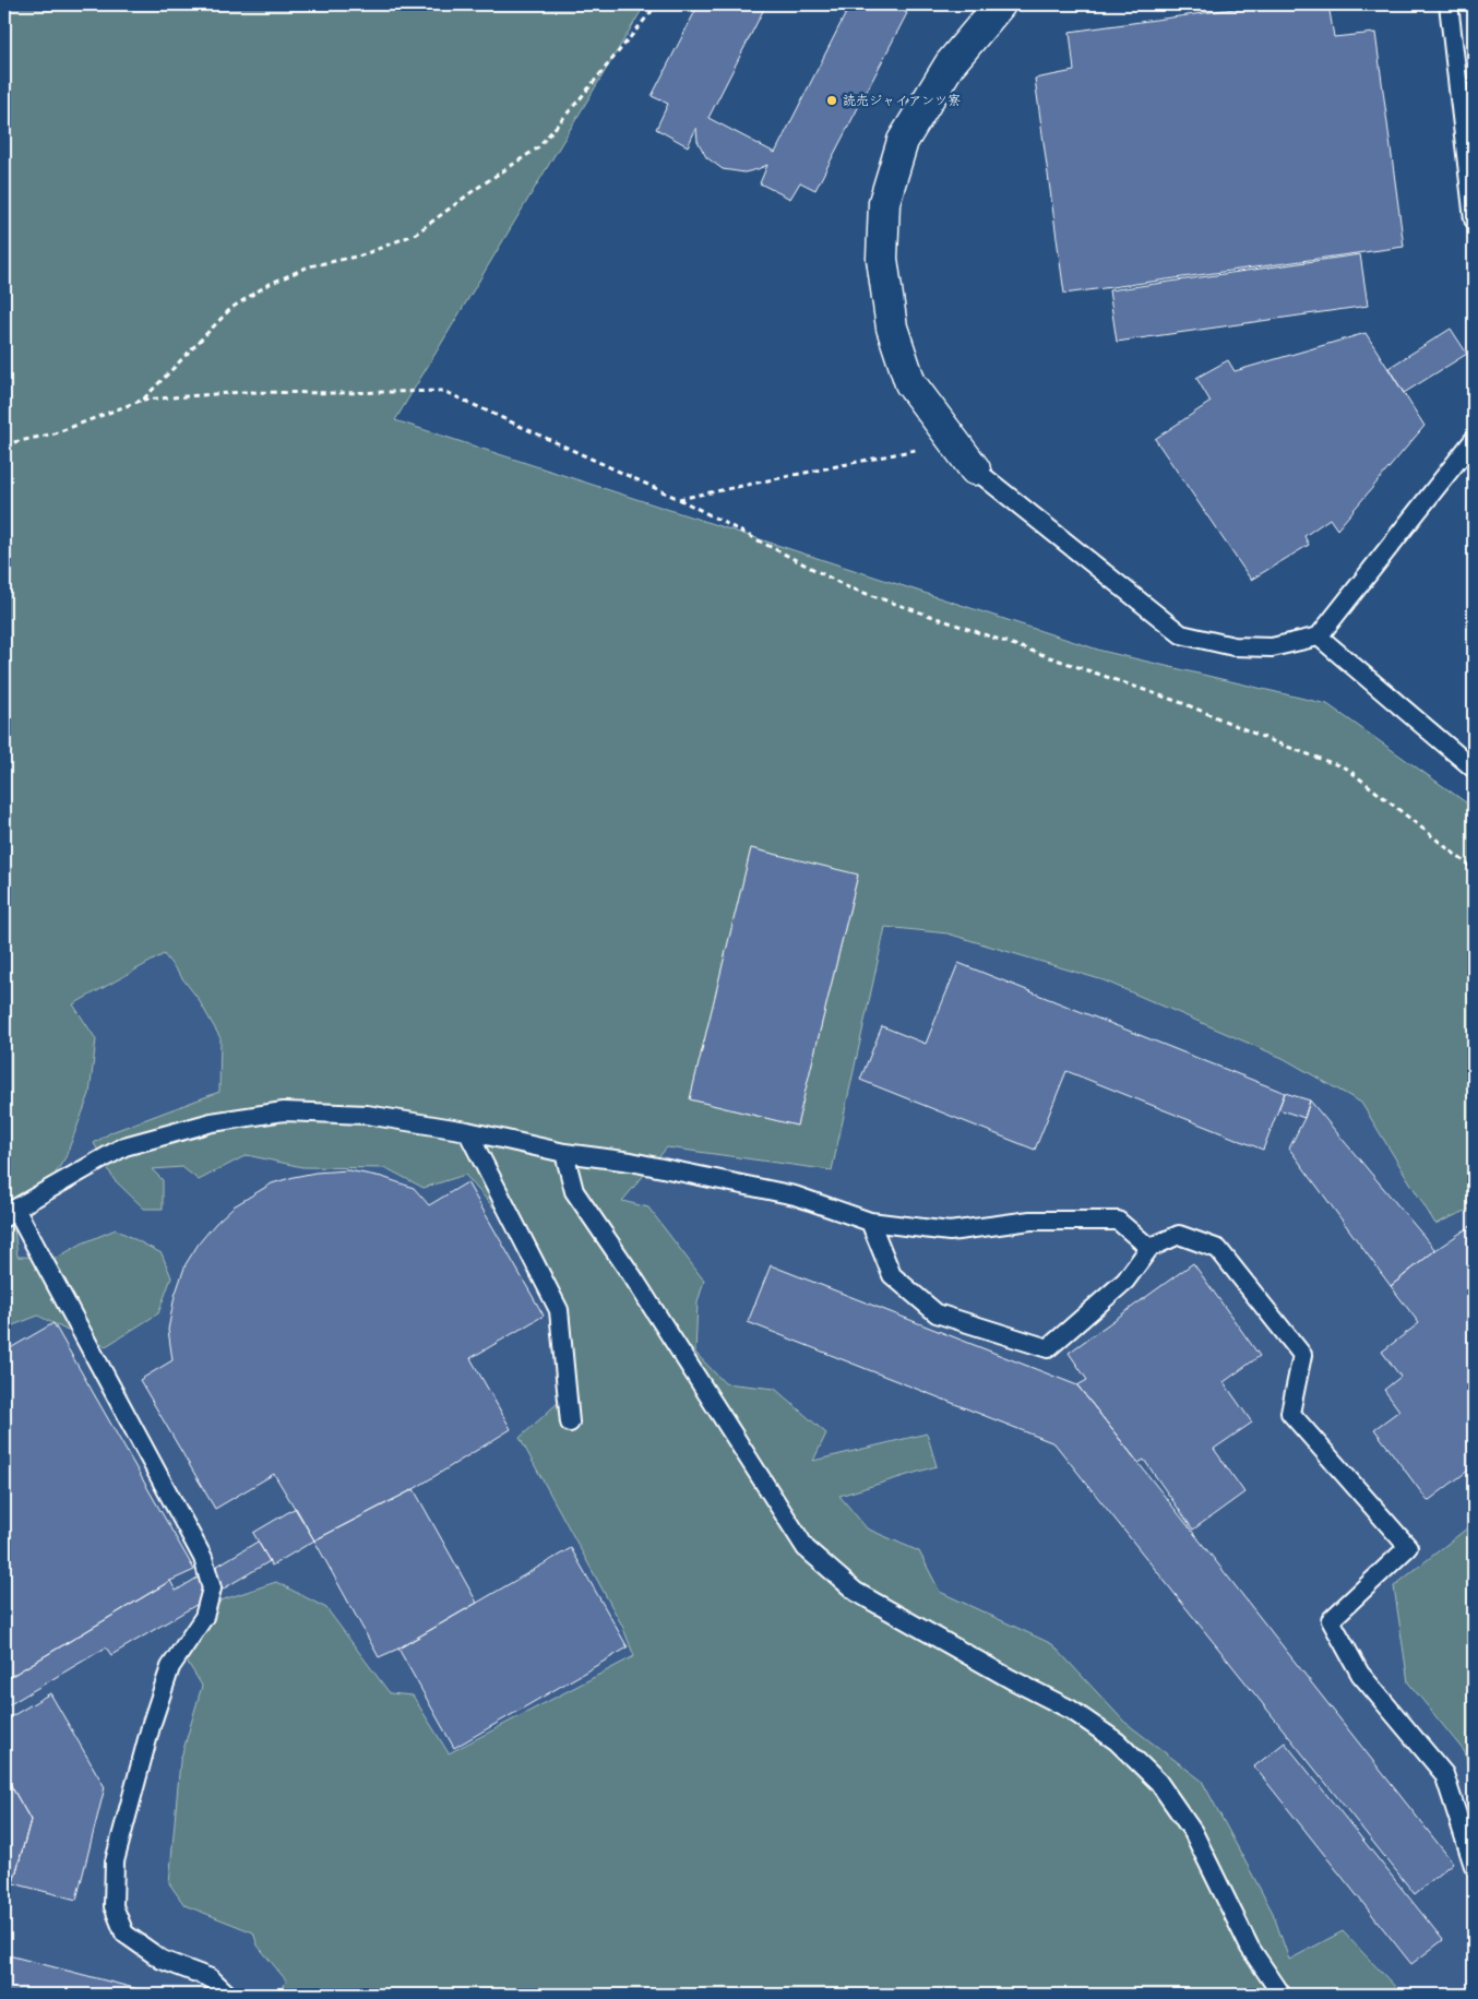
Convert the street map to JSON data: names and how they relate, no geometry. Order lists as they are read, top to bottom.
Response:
{
  "places": ["読売ジャイアンツ寮"]
}
